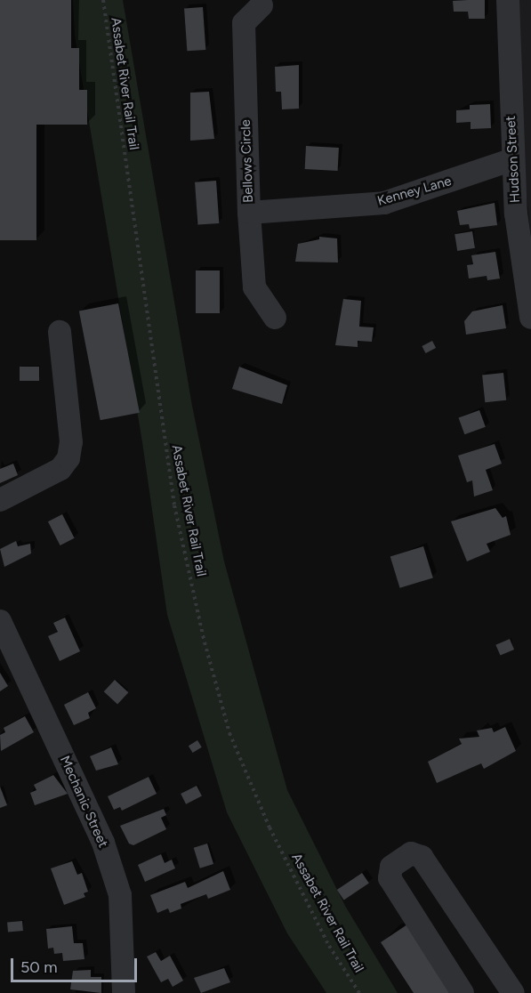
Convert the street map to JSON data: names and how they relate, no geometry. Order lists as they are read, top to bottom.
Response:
{
  "streets": {
    "street": [
      "Hudson Street",
      "Bellows Circle",
      "Kenney Lane",
      "Mechanic Street"
    ],
    "path": ["Assabet River Rail Trail"]
  },
  "crossings": [
    ["Hudson Street", "Kenney Lane"],
    ["Bellows Circle", "Kenney Lane"]
  ],
  "scale_bar": "50 m"
}
